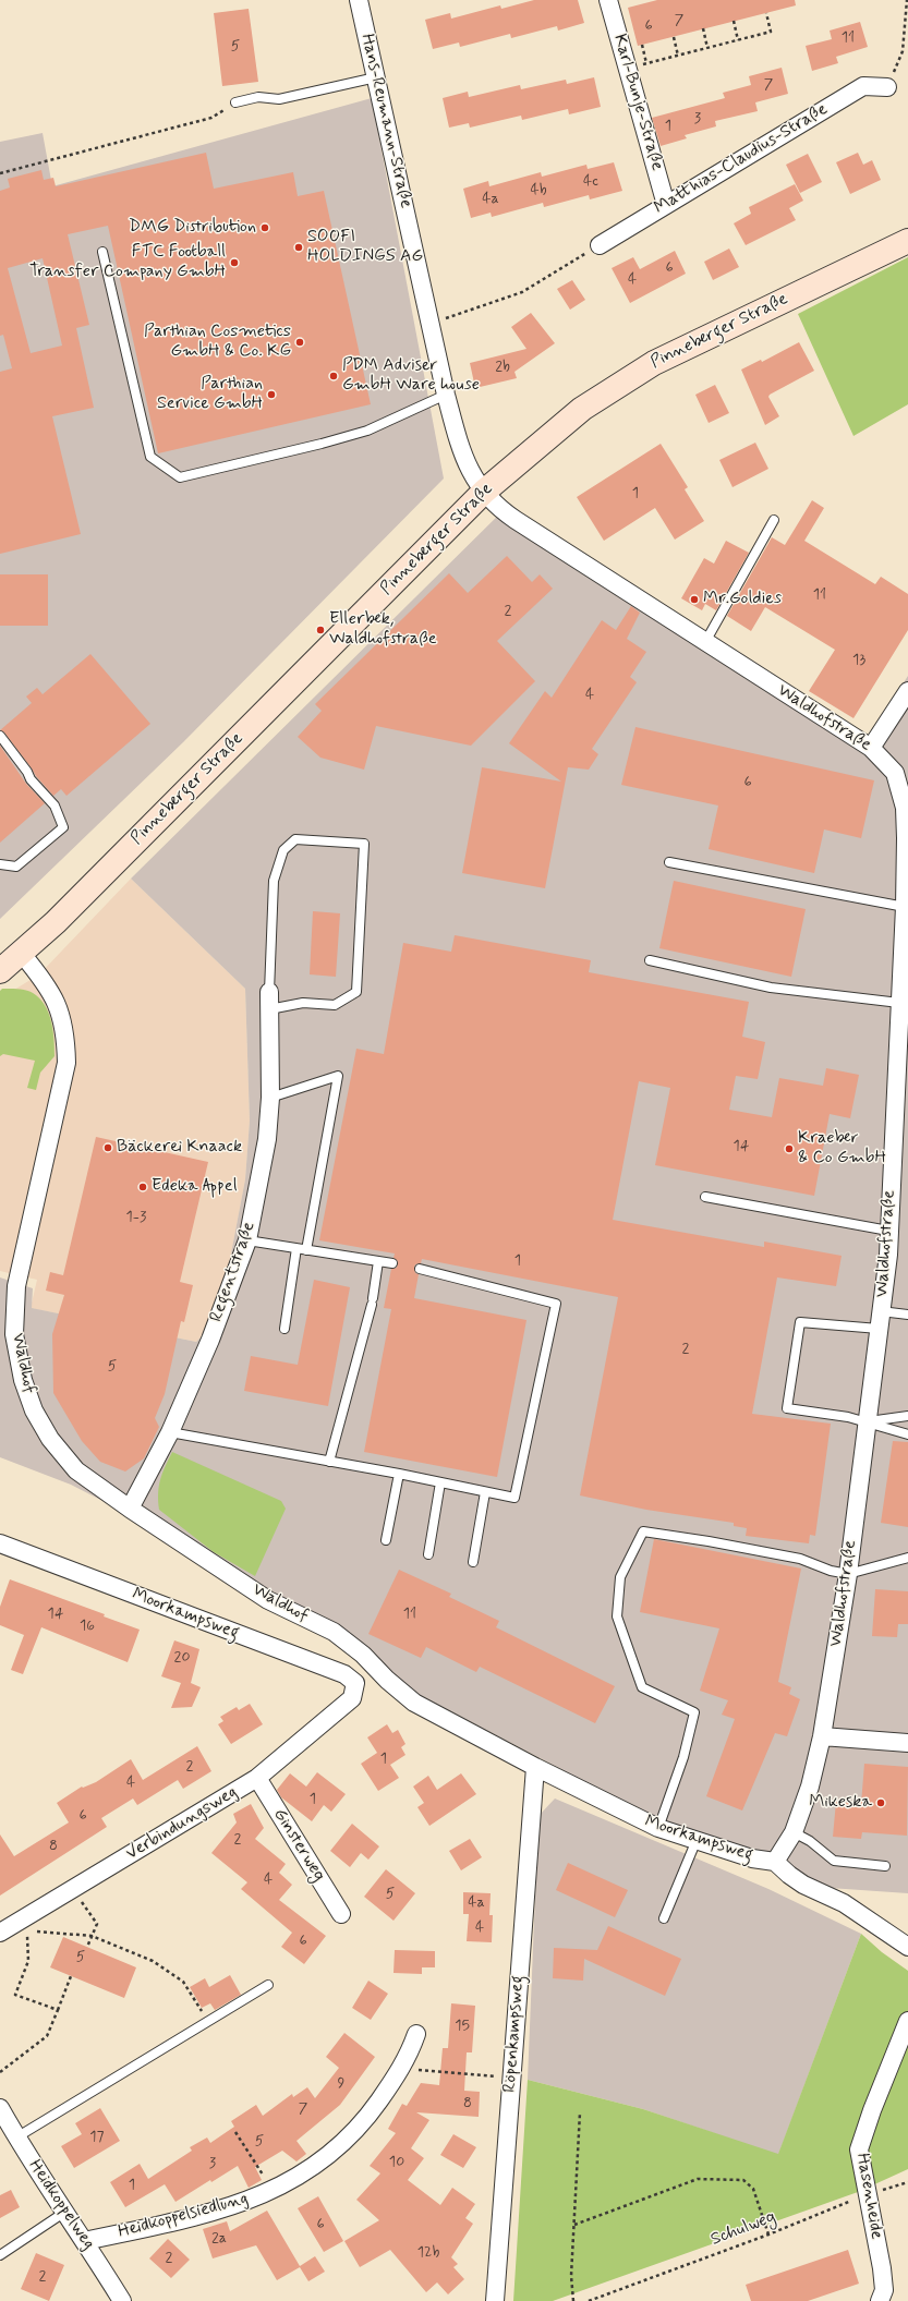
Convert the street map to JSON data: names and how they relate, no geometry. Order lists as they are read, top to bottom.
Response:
{
  "streets": {
    "main road": ["Pinneberger Straße"],
    "street": [
      "Karl-Bunje-Straße",
      "Hans-Reumann-Straße",
      "Matthias-Claudius-Straße",
      "Waldhofstraße",
      "Regentstraße",
      "Waldhof",
      "Moorkampsweg",
      "Verbindungsweg",
      "Ginsterweg",
      "Röpenkampsweg",
      "Hasenheide",
      "Heidkoppelweg",
      "Heidkoppelsiedlung"
    ],
    "path": ["Schulweg"]
  },
  "crossings": [
    ["Karl-Bunje-Straße", "Matthias-Claudius-Straße"],
    ["Hans-Reumann-Straße", "Pinneberger Straße"],
    ["Hans-Reumann-Straße", "Waldhofstraße"],
    ["Pinneberger Straße", "Waldhofstraße"],
    ["Pinneberger Straße", "Waldhof"],
    ["Waldhofstraße", "Moorkampsweg"],
    ["Regentstraße", "Waldhof"],
    ["Waldhof", "Moorkampsweg"],
    ["Moorkampsweg", "Verbindungsweg"],
    ["Moorkampsweg", "Röpenkampsweg"],
    ["Verbindungsweg", "Ginsterweg"],
    ["Hasenheide", "Schulweg"],
    ["Heidkoppelweg", "Heidkoppelsiedlung"]
  ],
  "places": [
    "DMG Distribution",
    "SOOFI HOLDINGS AG",
    "FTC Football Transfer Company GmbH",
    "Parthian Cosmetics GmbH & Co. KG",
    "PDM Adviser GmbH Ware house",
    "Parthian Service GmbH",
    "Mr.Goldies",
    "Ellerbek, Waldhofstraße",
    "Bäckerei Knaack",
    "Kraeber & Co GmbH",
    "Edeka Appel",
    "Mikeska"
  ],
  "house_numbers": [
    "7",
    "6",
    "11",
    "5",
    "7",
    "3",
    "1",
    "4c",
    "4b",
    "4a",
    "6",
    "4",
    "2b",
    "1",
    "11",
    "2",
    "13",
    "4",
    "6",
    "14",
    "1-3",
    "1",
    "2",
    "5",
    "14",
    "11",
    "16",
    "20",
    "1",
    "2",
    "4",
    "1",
    "6",
    "2",
    "8",
    "4",
    "5",
    "4a",
    "4",
    "6",
    "5",
    "15",
    "9",
    "8",
    "7",
    "17",
    "5",
    "10",
    "3",
    "1",
    "6",
    "2a",
    "12b",
    "2",
    "2"
  ]
}
